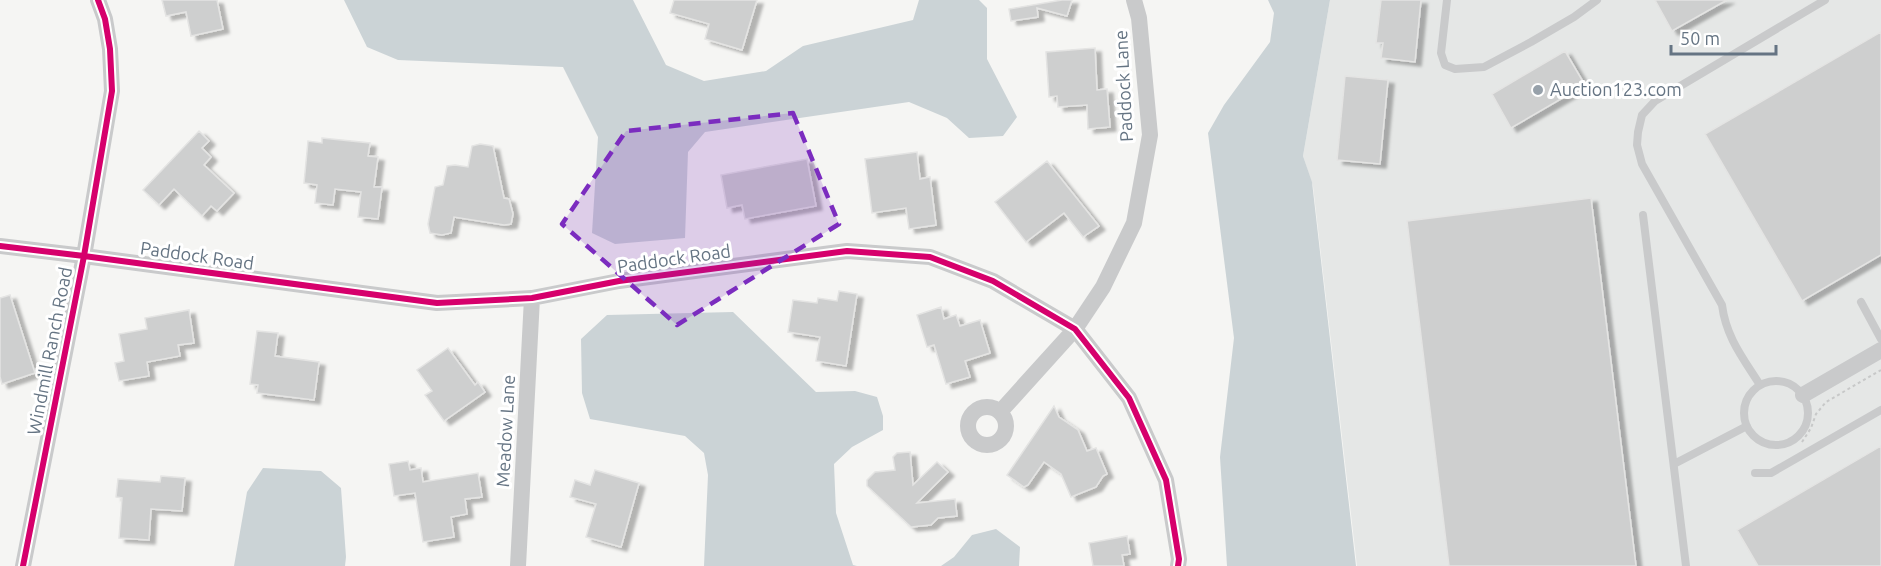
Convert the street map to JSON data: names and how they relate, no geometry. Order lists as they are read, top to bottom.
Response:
{
  "streets": {
    "street": [
      "Paddock Lane",
      "Paddock Road",
      "Windmill Ranch Road",
      "Meadow Lane"
    ]
  },
  "crossings": [
    ["Paddock Lane", "Paddock Road"],
    ["Paddock Road", "Windmill Ranch Road"],
    ["Paddock Road", "Meadow Lane"]
  ],
  "places": ["Auction123.com"],
  "scale_bar": "50 m"
}
